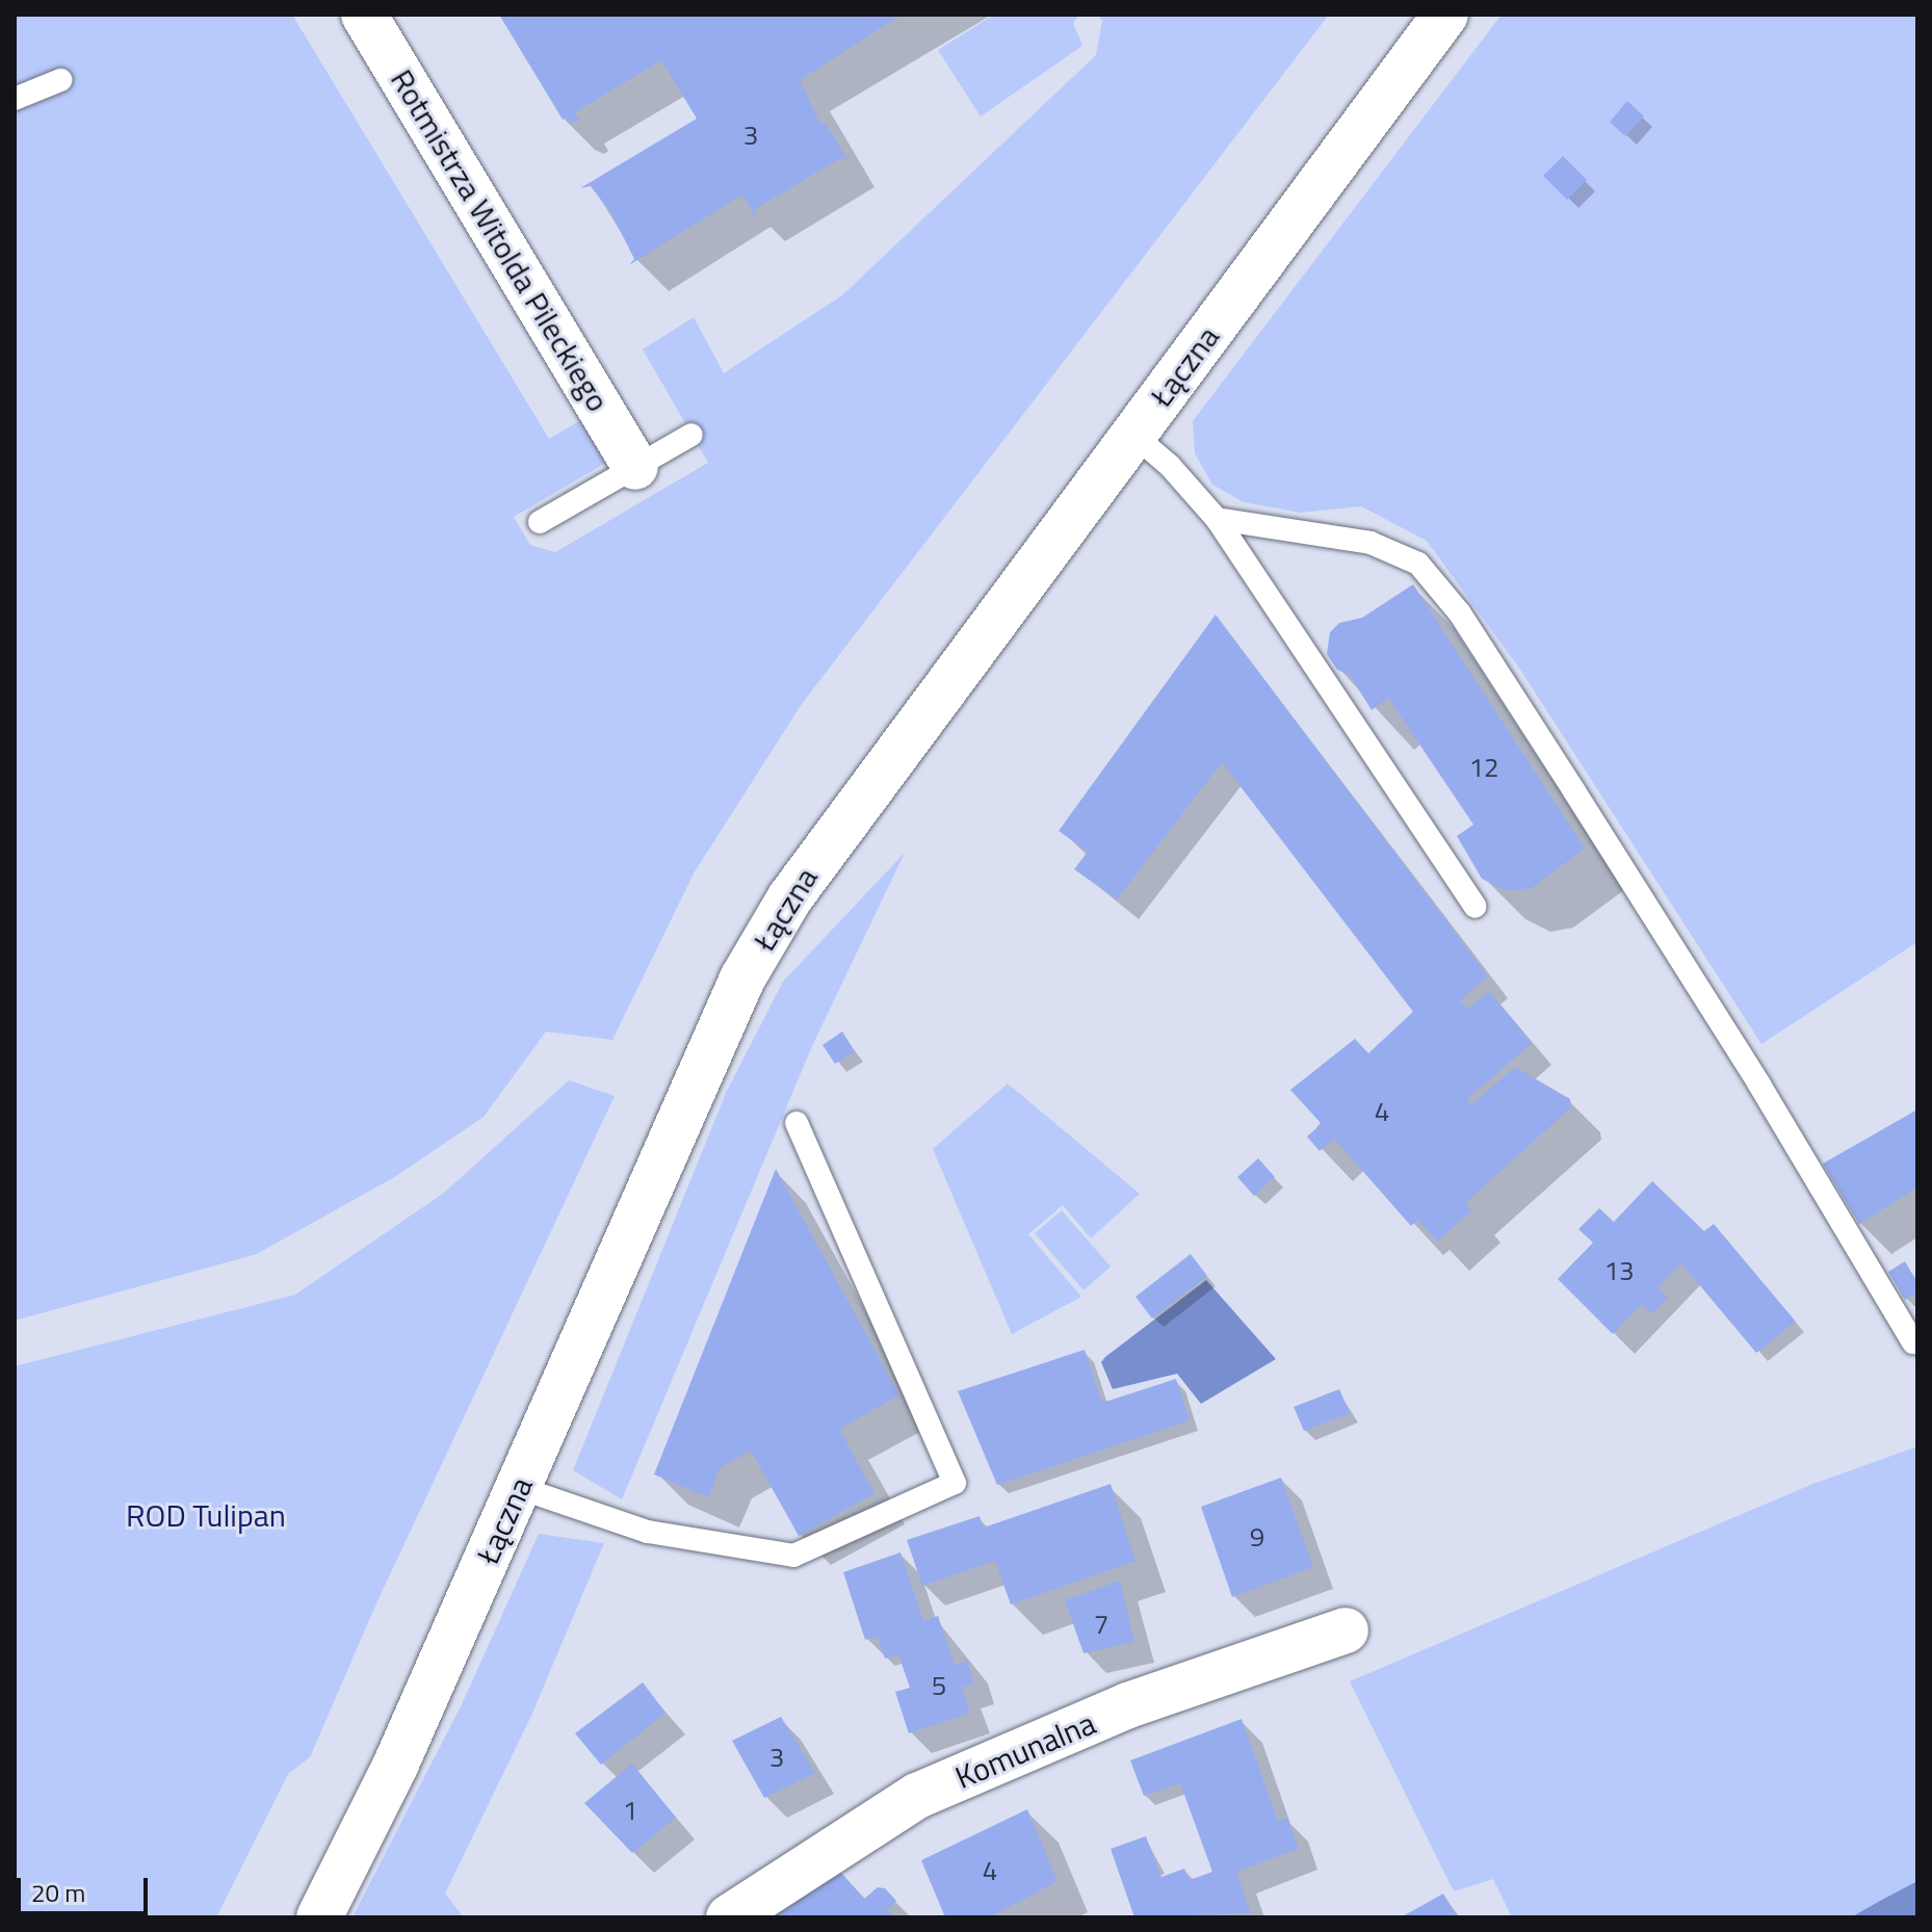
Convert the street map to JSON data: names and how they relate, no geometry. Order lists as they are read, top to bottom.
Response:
{
  "streets": {
    "main road": ["Rotmistrza Witolda Pileckiego", "Łączna", "Komunalna"]
  },
  "parks": ["ROD Tulipan"],
  "house_numbers": [
    "3",
    "12",
    "4",
    "13",
    "9",
    "7",
    "5",
    "3",
    "1",
    "4"
  ],
  "scale_bar": "20 m"
}
